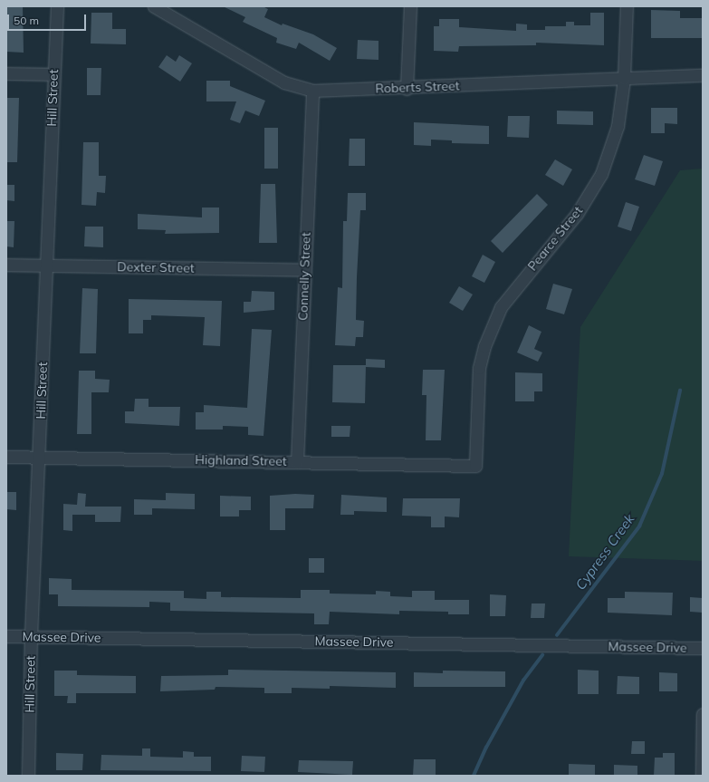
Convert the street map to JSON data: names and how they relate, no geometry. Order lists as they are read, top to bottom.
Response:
{
  "streets": {
    "street": [
      "Roberts Street",
      "Hill Street",
      "Pearce Street",
      "Dexter Street",
      "Connelly Street",
      "Highland Street",
      "Massee Drive"
    ]
  },
  "crossings": [
    ["Roberts Street", "Pearce Street"],
    ["Roberts Street", "Connelly Street"],
    ["Hill Street", "Dexter Street"],
    ["Hill Street", "Highland Street"],
    ["Hill Street", "Massee Drive"],
    ["Pearce Street", "Highland Street"],
    ["Dexter Street", "Connelly Street"],
    ["Connelly Street", "Highland Street"]
  ],
  "water": ["Cypress Creek"],
  "scale_bar": "50 m"
}
